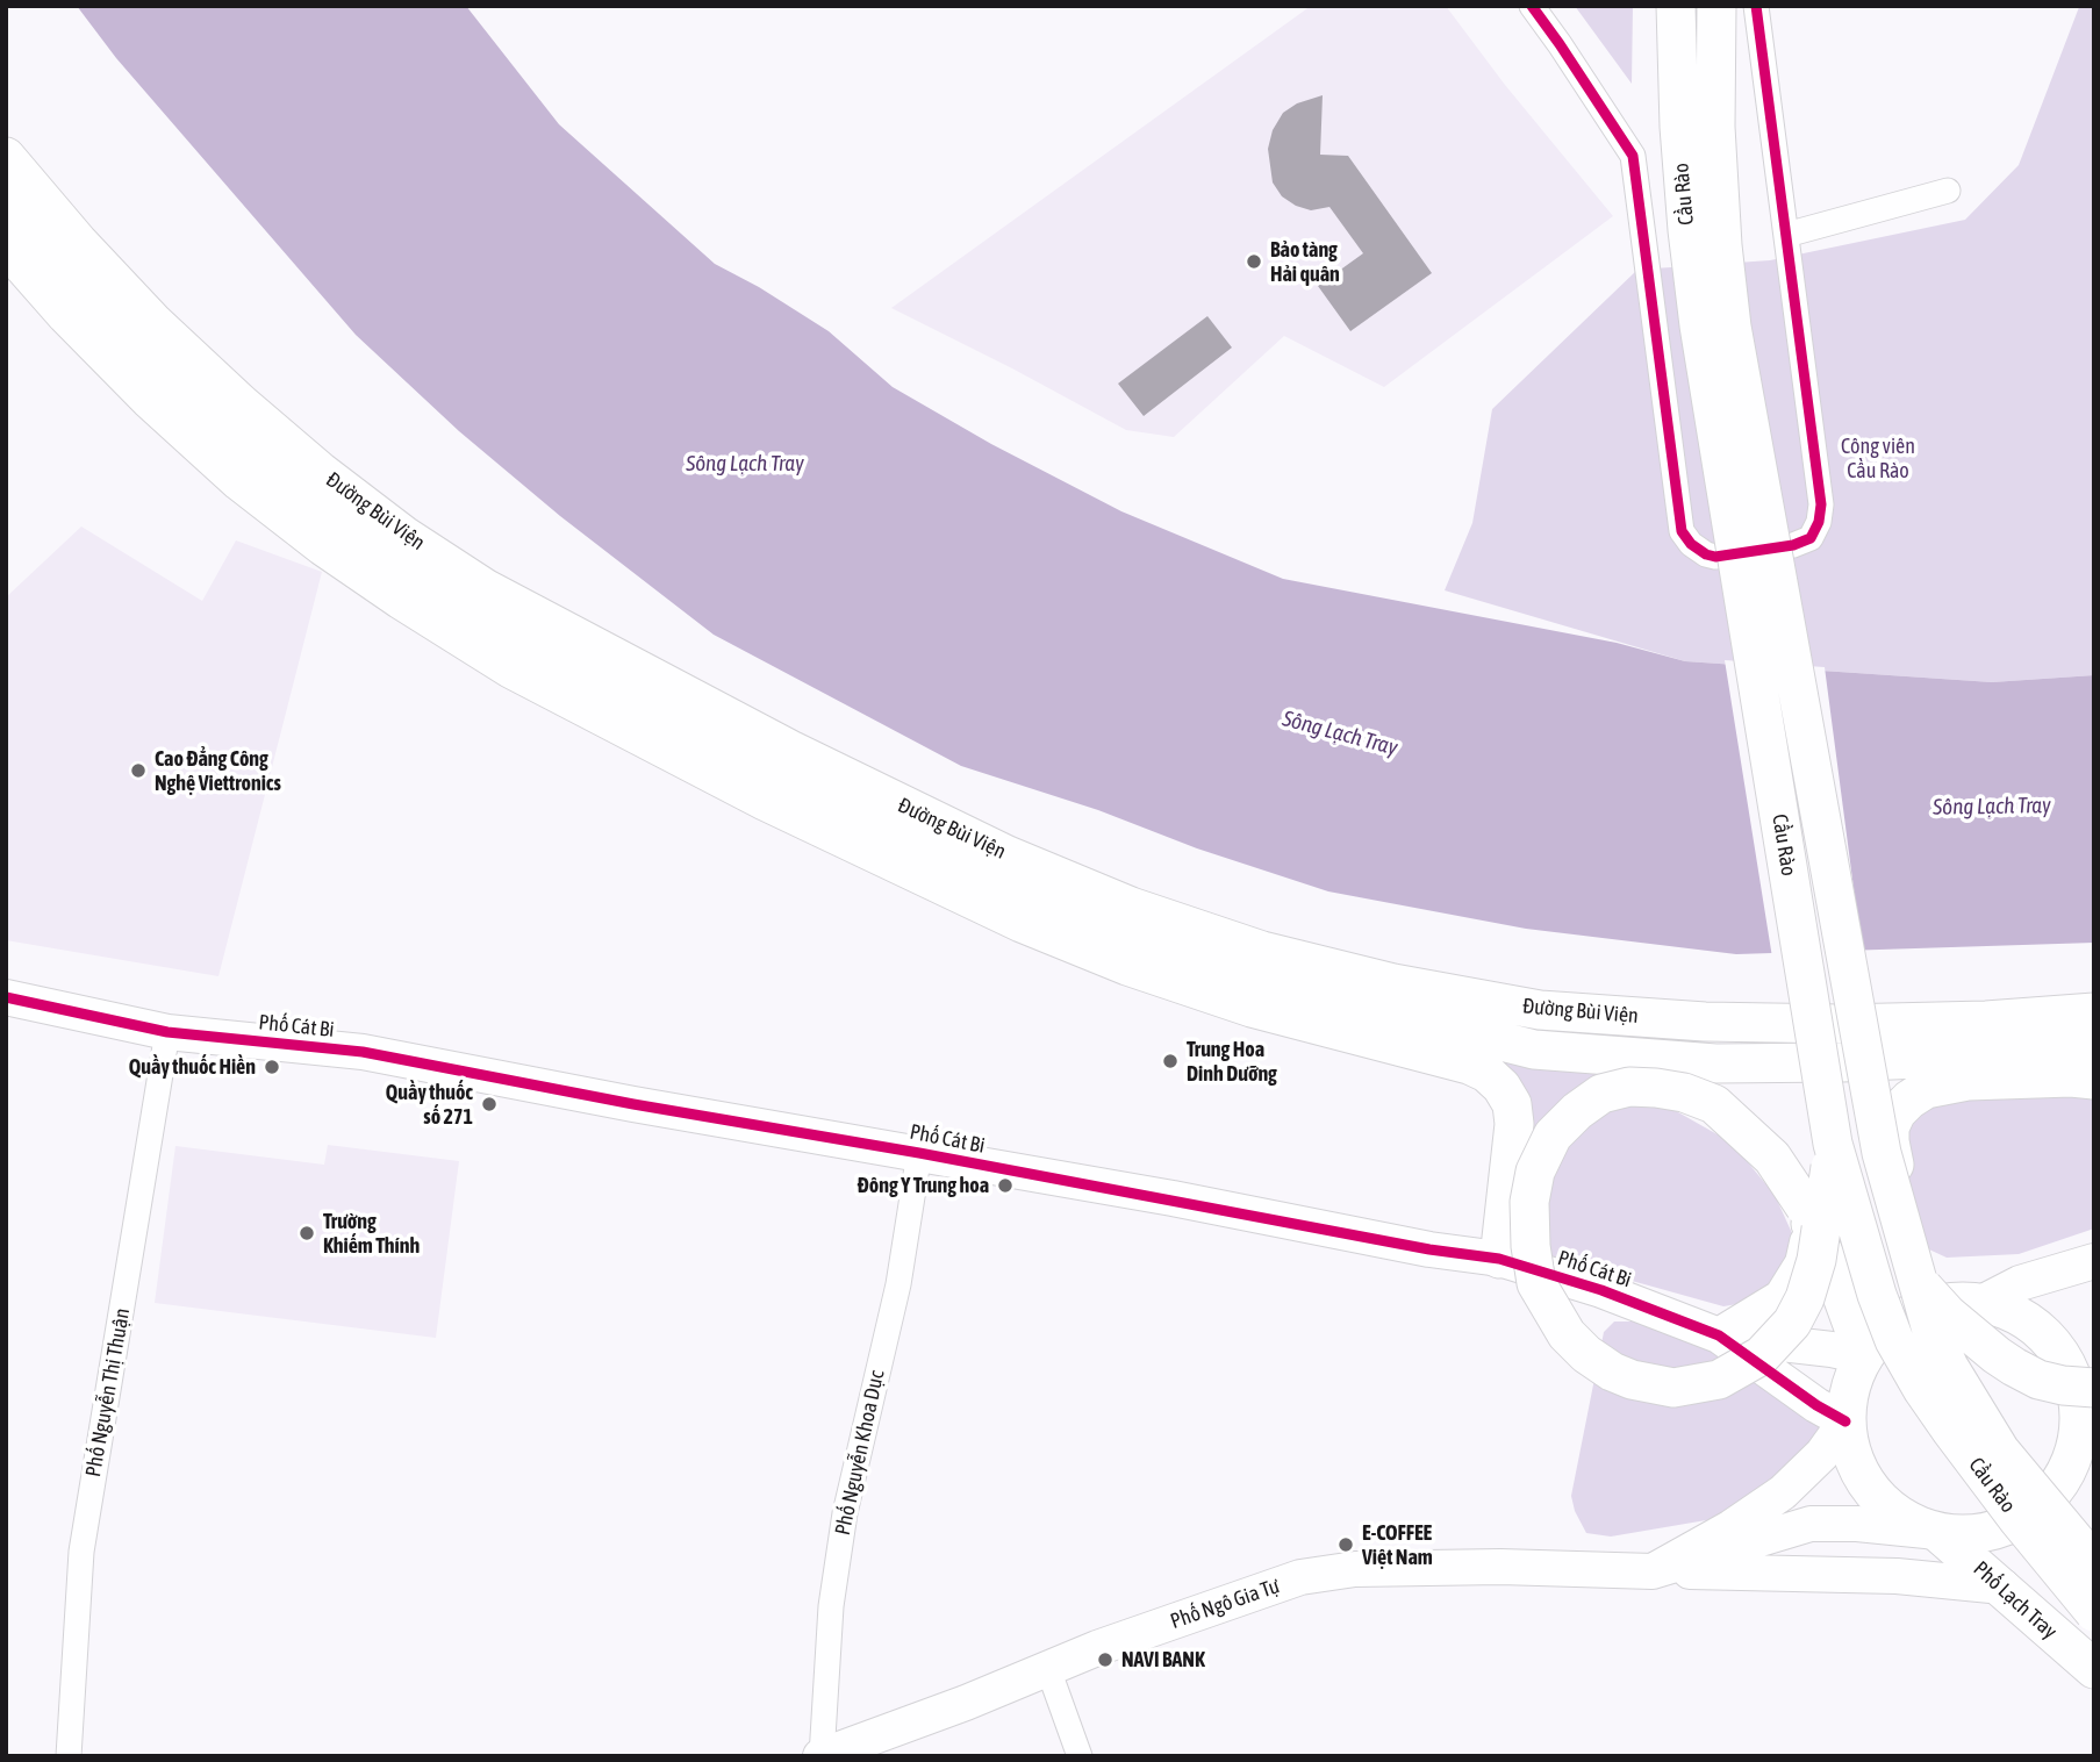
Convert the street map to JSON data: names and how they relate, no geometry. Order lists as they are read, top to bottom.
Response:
{
  "streets": {
    "main road": ["Cầu Rào", "Đường Bùi Viện", "Phố Lạch Tray"],
    "street": [
      "Phố Cát Bi",
      "Phố Nguyễn Thị Thuận",
      "Phố Nguyễn Khoa Dục",
      "Phố Ngô Gia Tự"
    ]
  },
  "crossings": [
    ["Đường Bùi Viện", "Phố Cát Bi"],
    ["Phố Cát Bi", "Phố Nguyễn Thị Thuận"],
    ["Phố Cát Bi", "Phố Nguyễn Khoa Dục"],
    ["Phố Cát Bi", "Phố Lạch Tray"],
    ["Phố Cát Bi", "Phố Ngô Gia Tự"],
    ["Phố Nguyễn Khoa Dục", "Phố Ngô Gia Tự"],
    ["Phố Lạch Tray", "Phố Ngô Gia Tự"]
  ],
  "water": ["Sông Lạch Tray"],
  "parks": ["Công viên Cầu Rào"],
  "places": [
    "Bảo tàng Hải quân",
    "Cao Đẳng Công Nghệ Viettronics",
    "Trung Hoa Dinh Dưỡng",
    "Quầy thuốc Hiền",
    "Quầy thuốc số 271",
    "Đông Y Trung hoa",
    "Trường Khiếm Thính",
    "E-COFFEE Việt Nam",
    "NAVI BANK"
  ]
}
